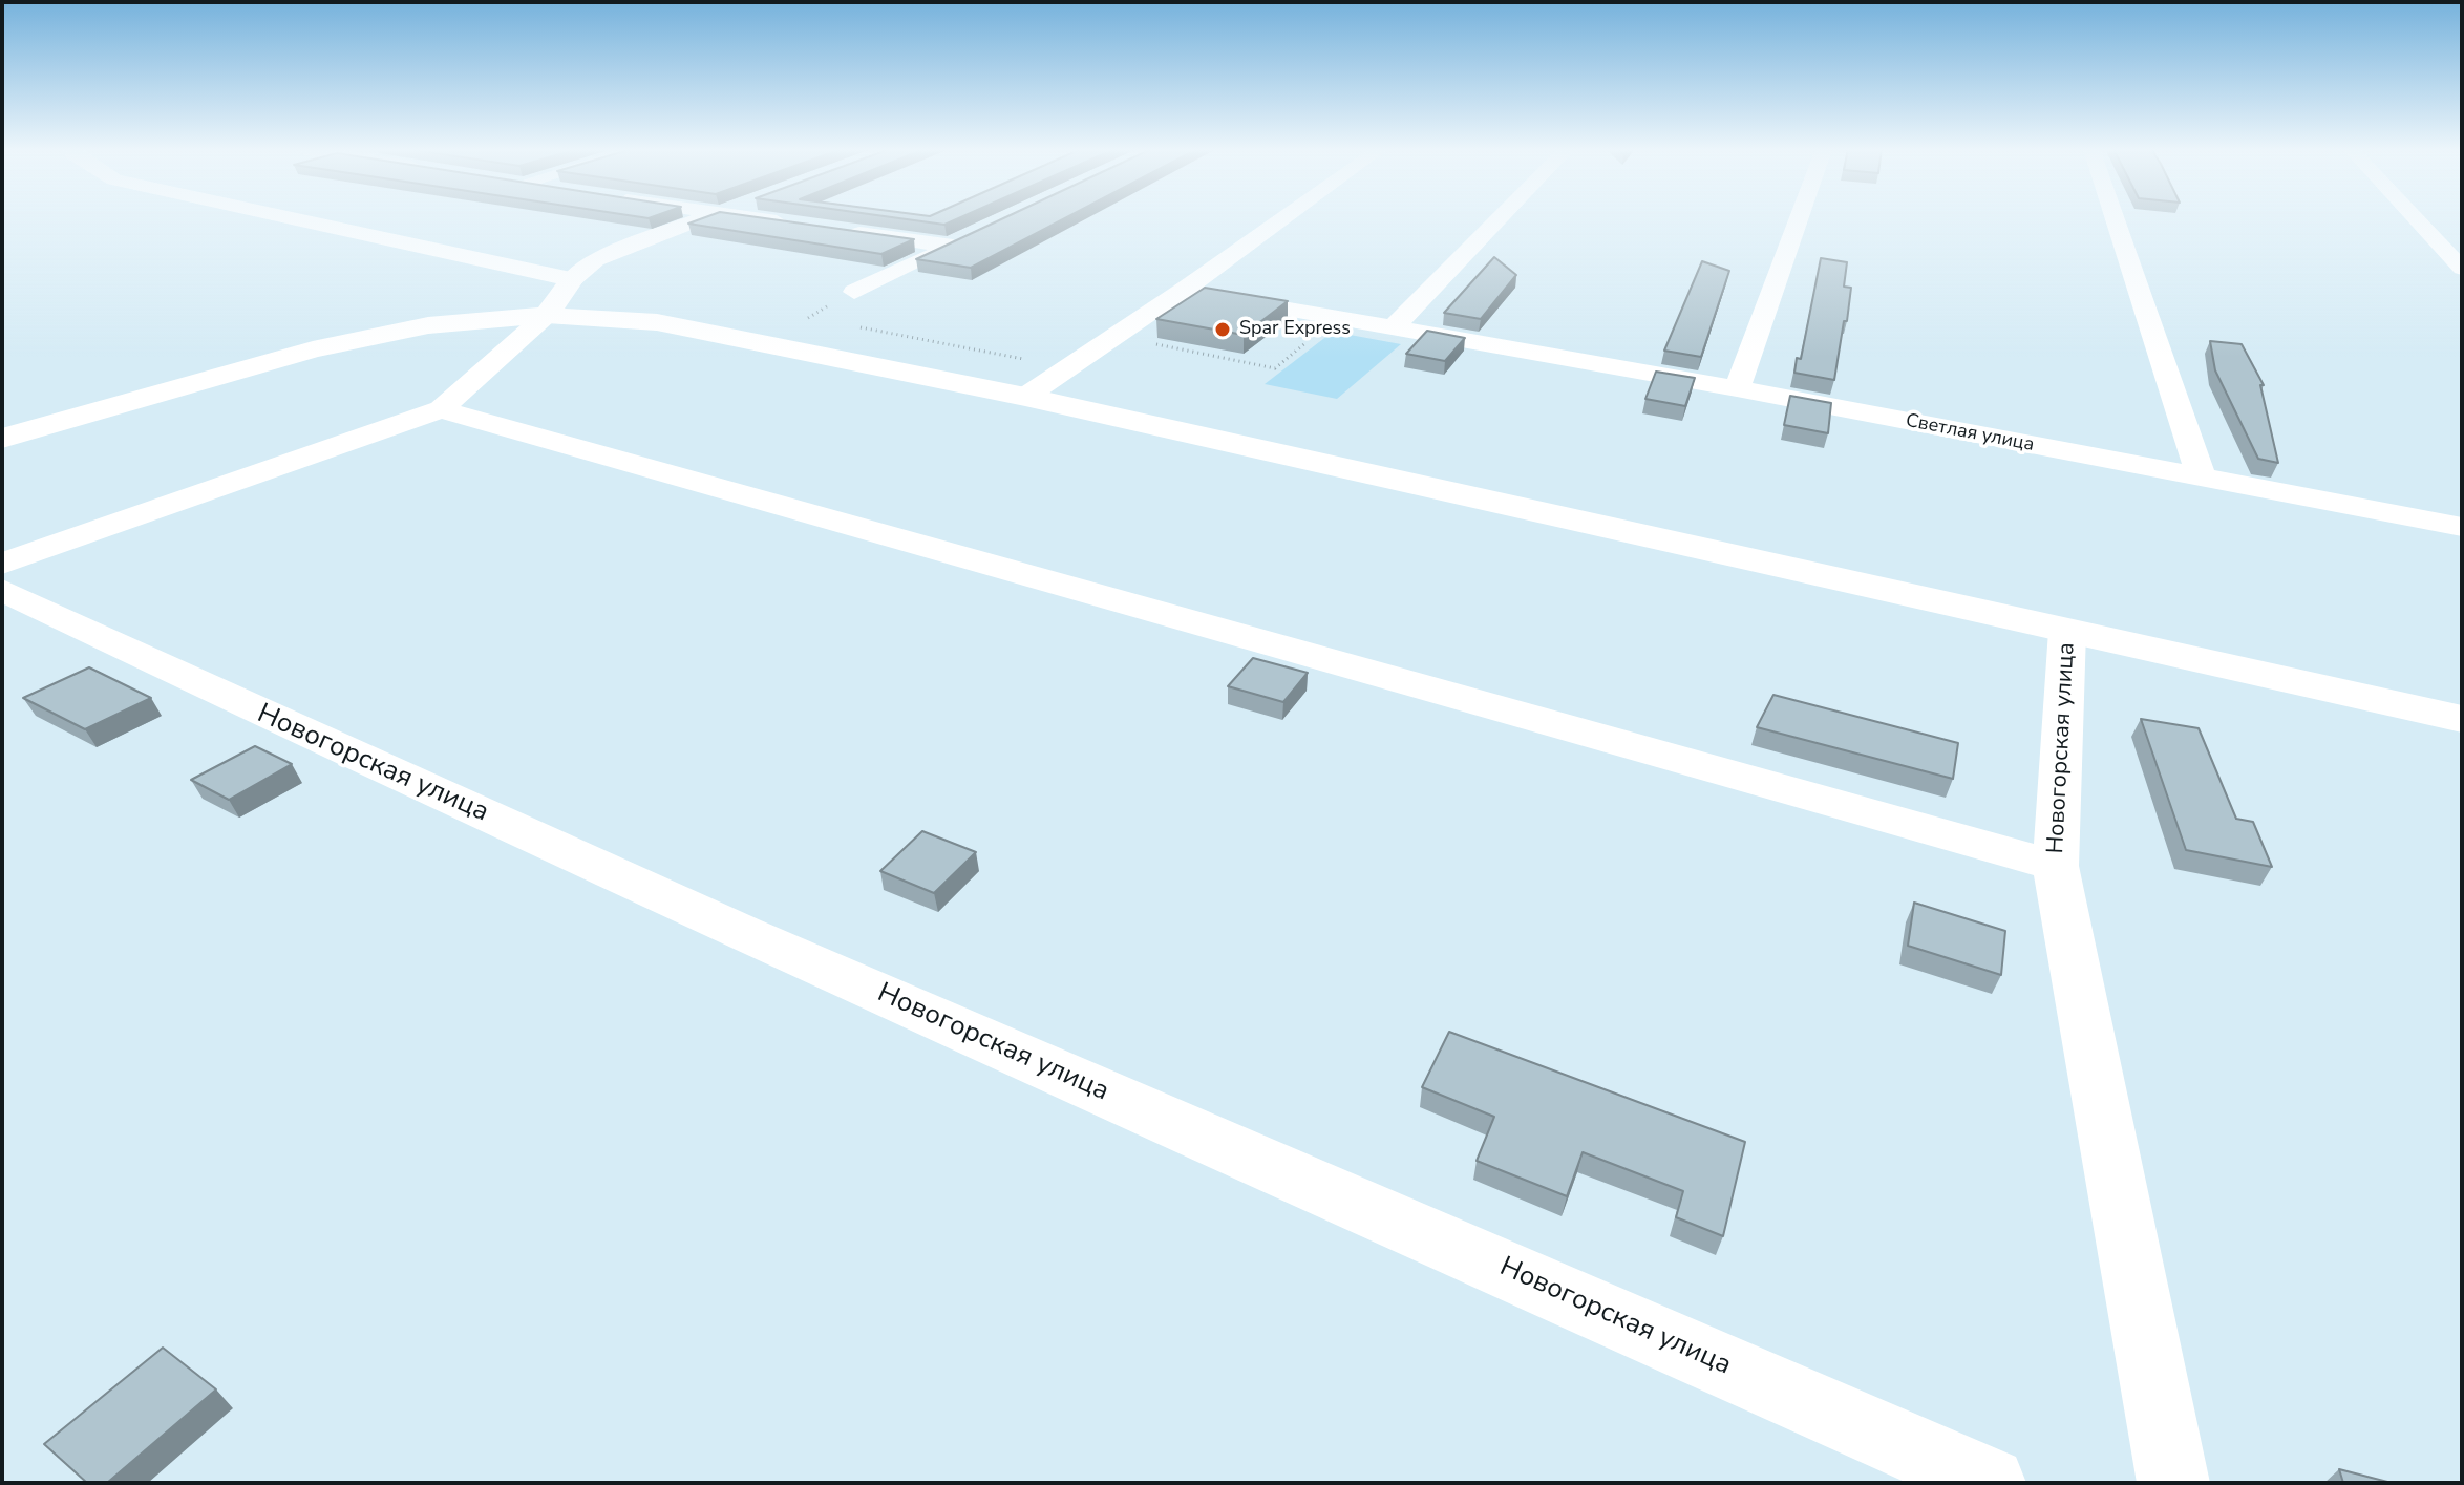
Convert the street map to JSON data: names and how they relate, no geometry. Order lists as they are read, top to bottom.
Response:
{
  "streets": {
    "street": ["Светлая улица", "Новогорская улица"]
  },
  "places": ["Spar Express"]
}
